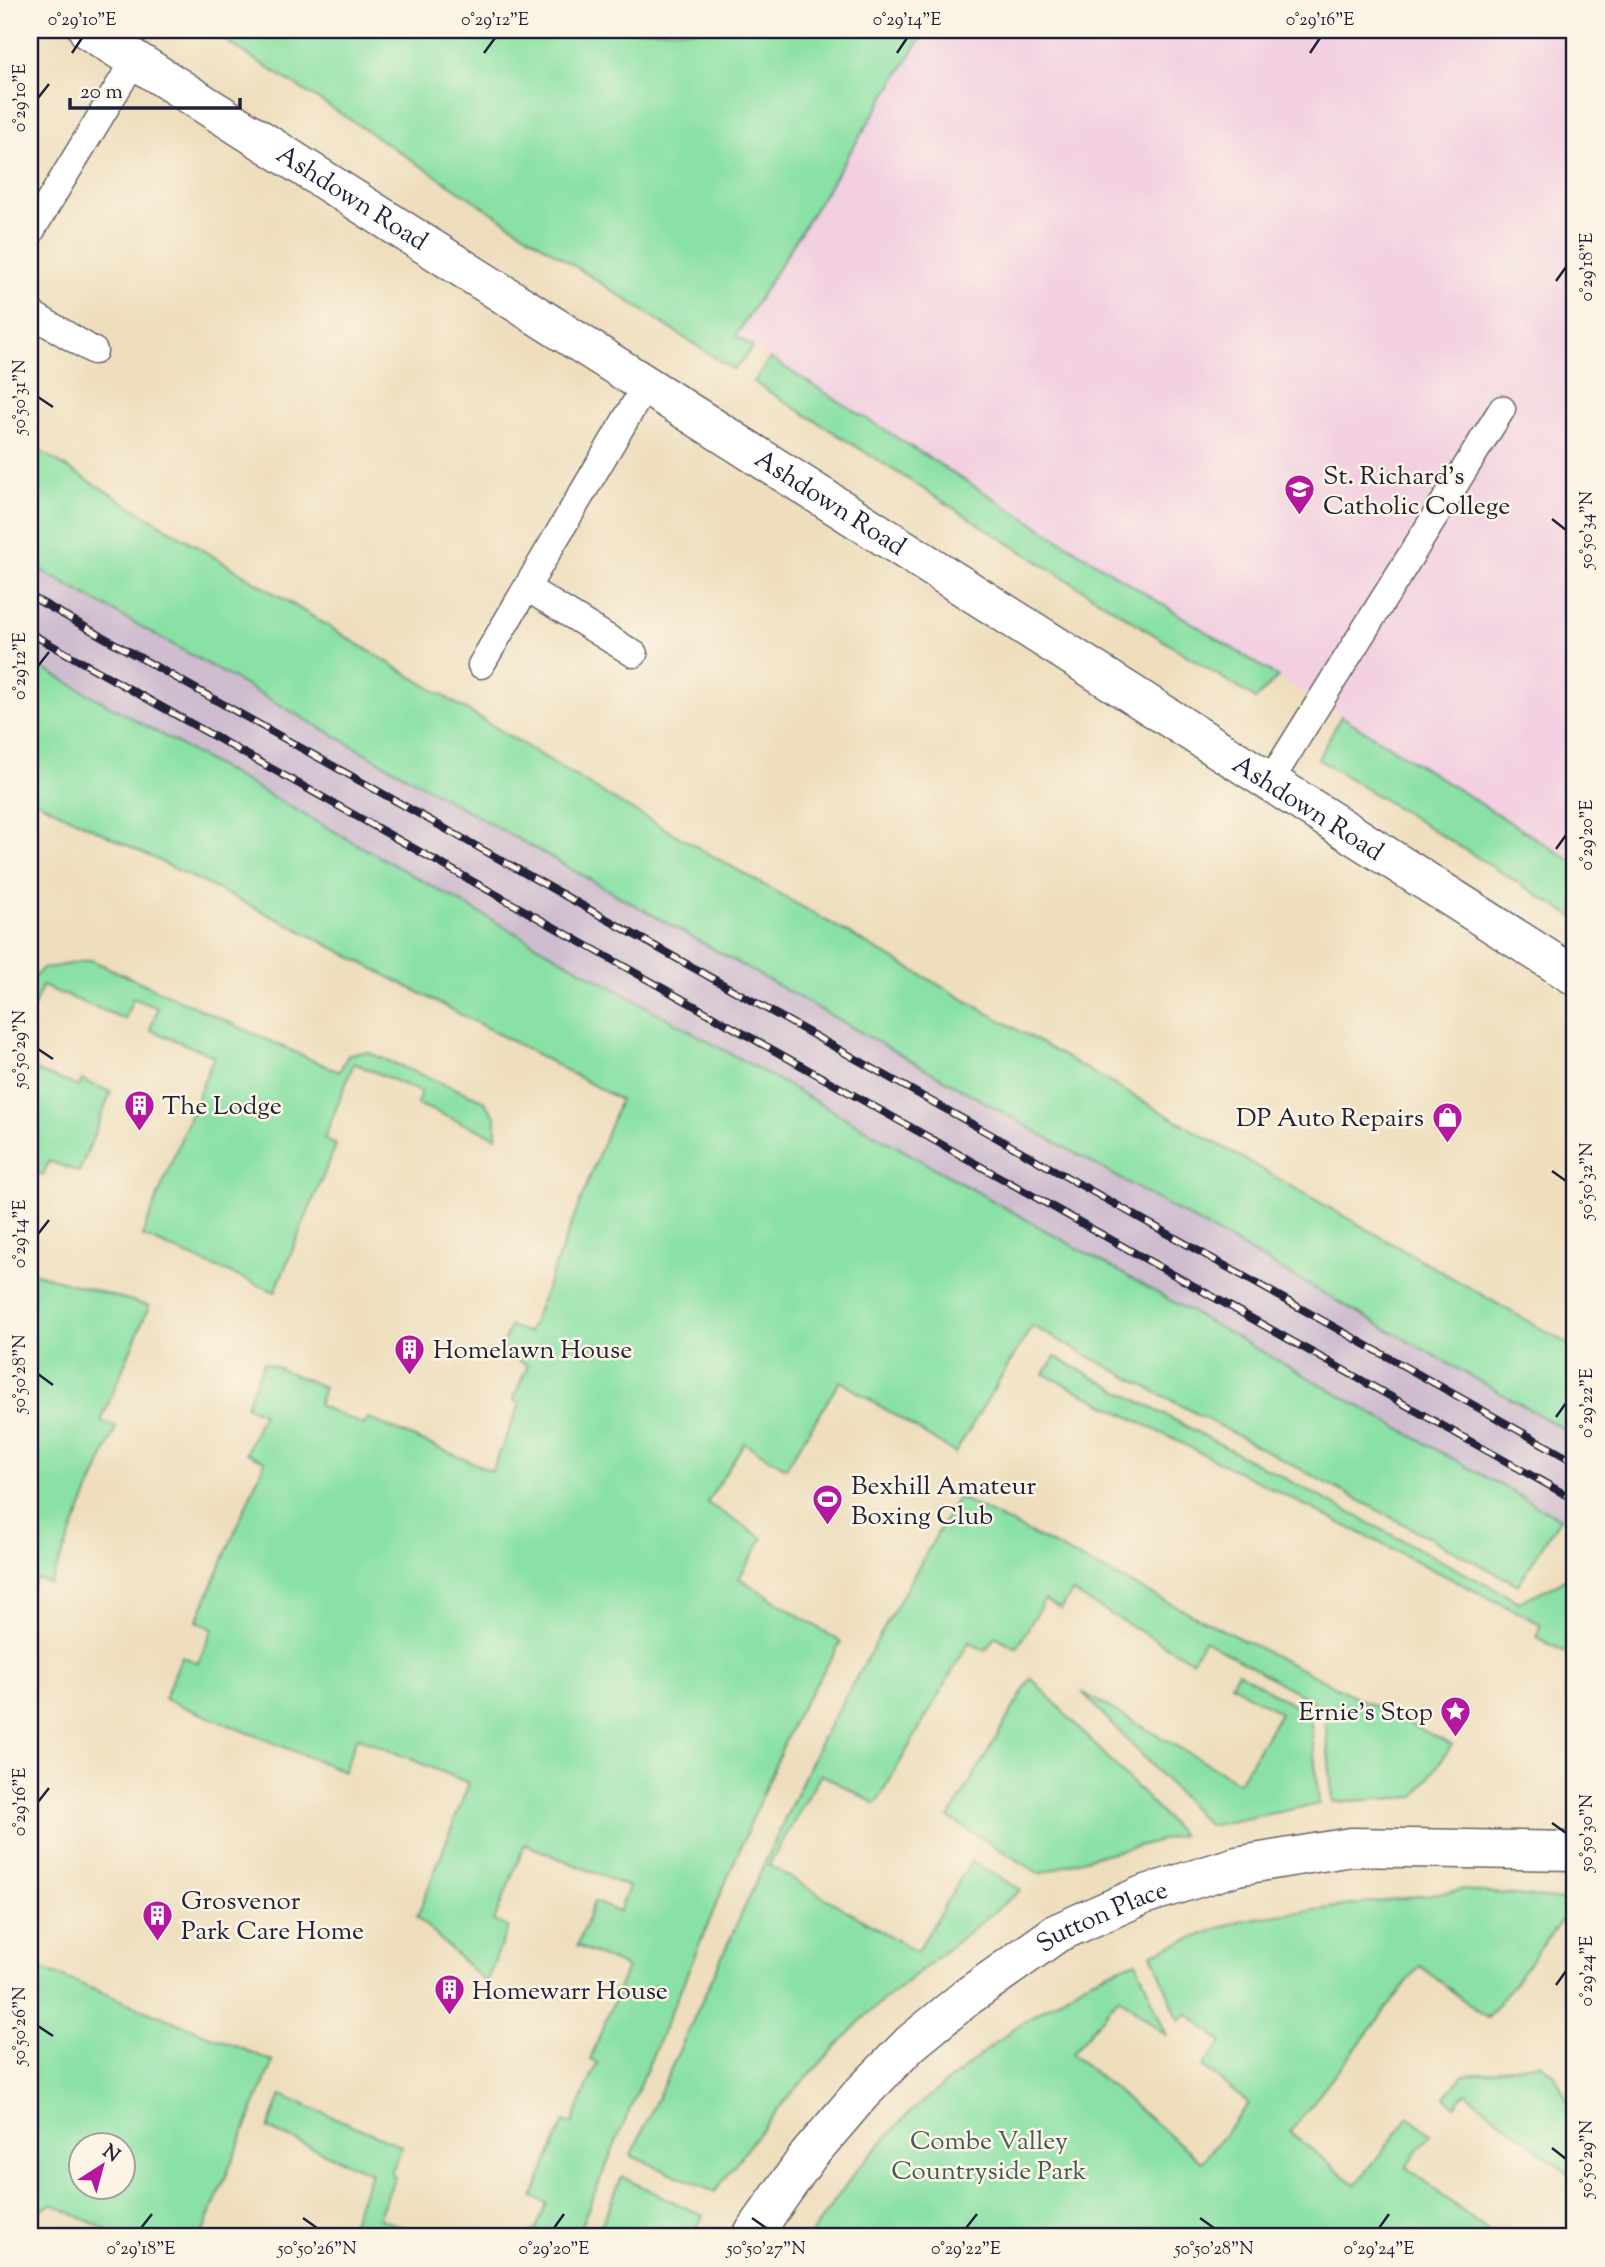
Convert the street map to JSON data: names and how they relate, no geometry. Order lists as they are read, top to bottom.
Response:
{
  "streets": {
    "street": ["Ashdown Road", "Sutton Place"]
  },
  "parks": ["Combe Valley Countryside Park"],
  "places": {
    "school or university": ["St. Richard's Catholic College"],
    "building": [
      "The Lodge",
      "Homelawn House",
      "Grosvenor Park Care Home",
      "Homewarr House"
    ],
    "shop": ["DP Auto Repairs"],
    "sports": ["Bexhill Amateur Boxing Club"],
    "place": ["Ernie's Stop"]
  },
  "scale_bar": "20 m",
  "north": "top right",
  "coordinates": [
    "0°29'10\"E",
    "0°29'12\"E",
    "0°29'14\"E",
    "0°29'16\"E",
    "0°29'18\"E",
    "50°50'31\"N",
    "50°50'34\"N",
    "0°29'20\"E",
    "50°50'29\"N",
    "50°50'32\"N",
    "50°50'28\"N",
    "0°29'22\"E",
    "50°50'30\"N",
    "0°29'24\"E",
    "50°50'26\"N",
    "50°50'27\"N"
  ]
}
